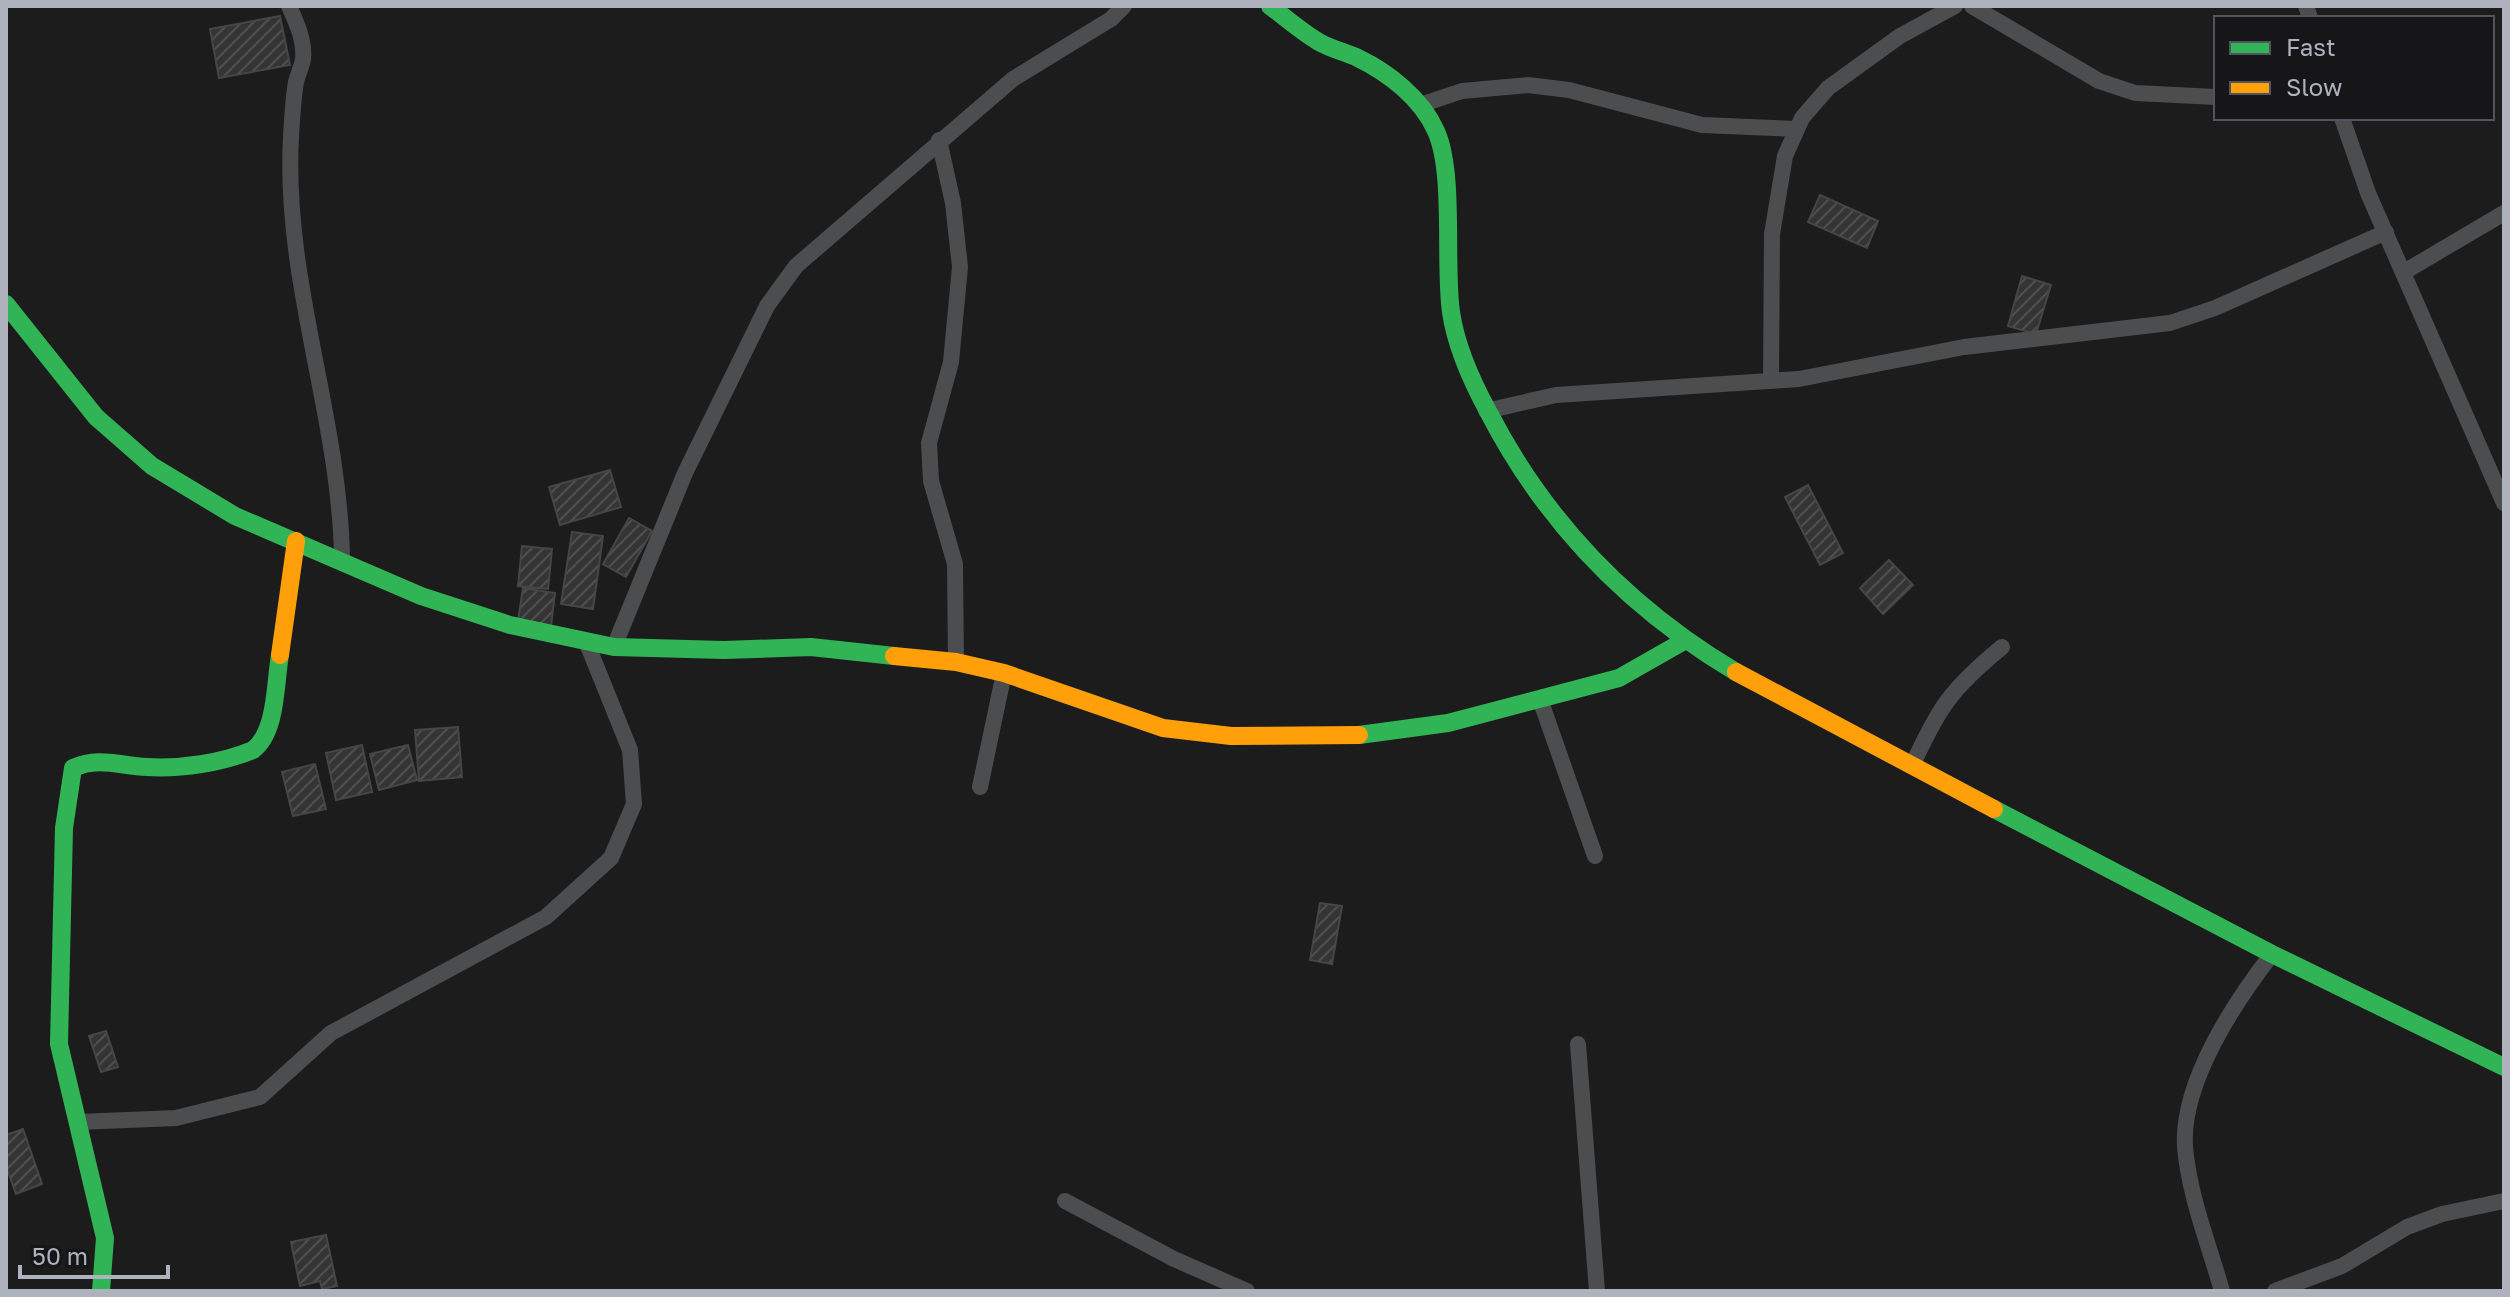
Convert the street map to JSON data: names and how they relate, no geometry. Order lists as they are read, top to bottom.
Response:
{
  "legend": ["Fast", "Slow"],
  "scale_bar": "50 m"
}
